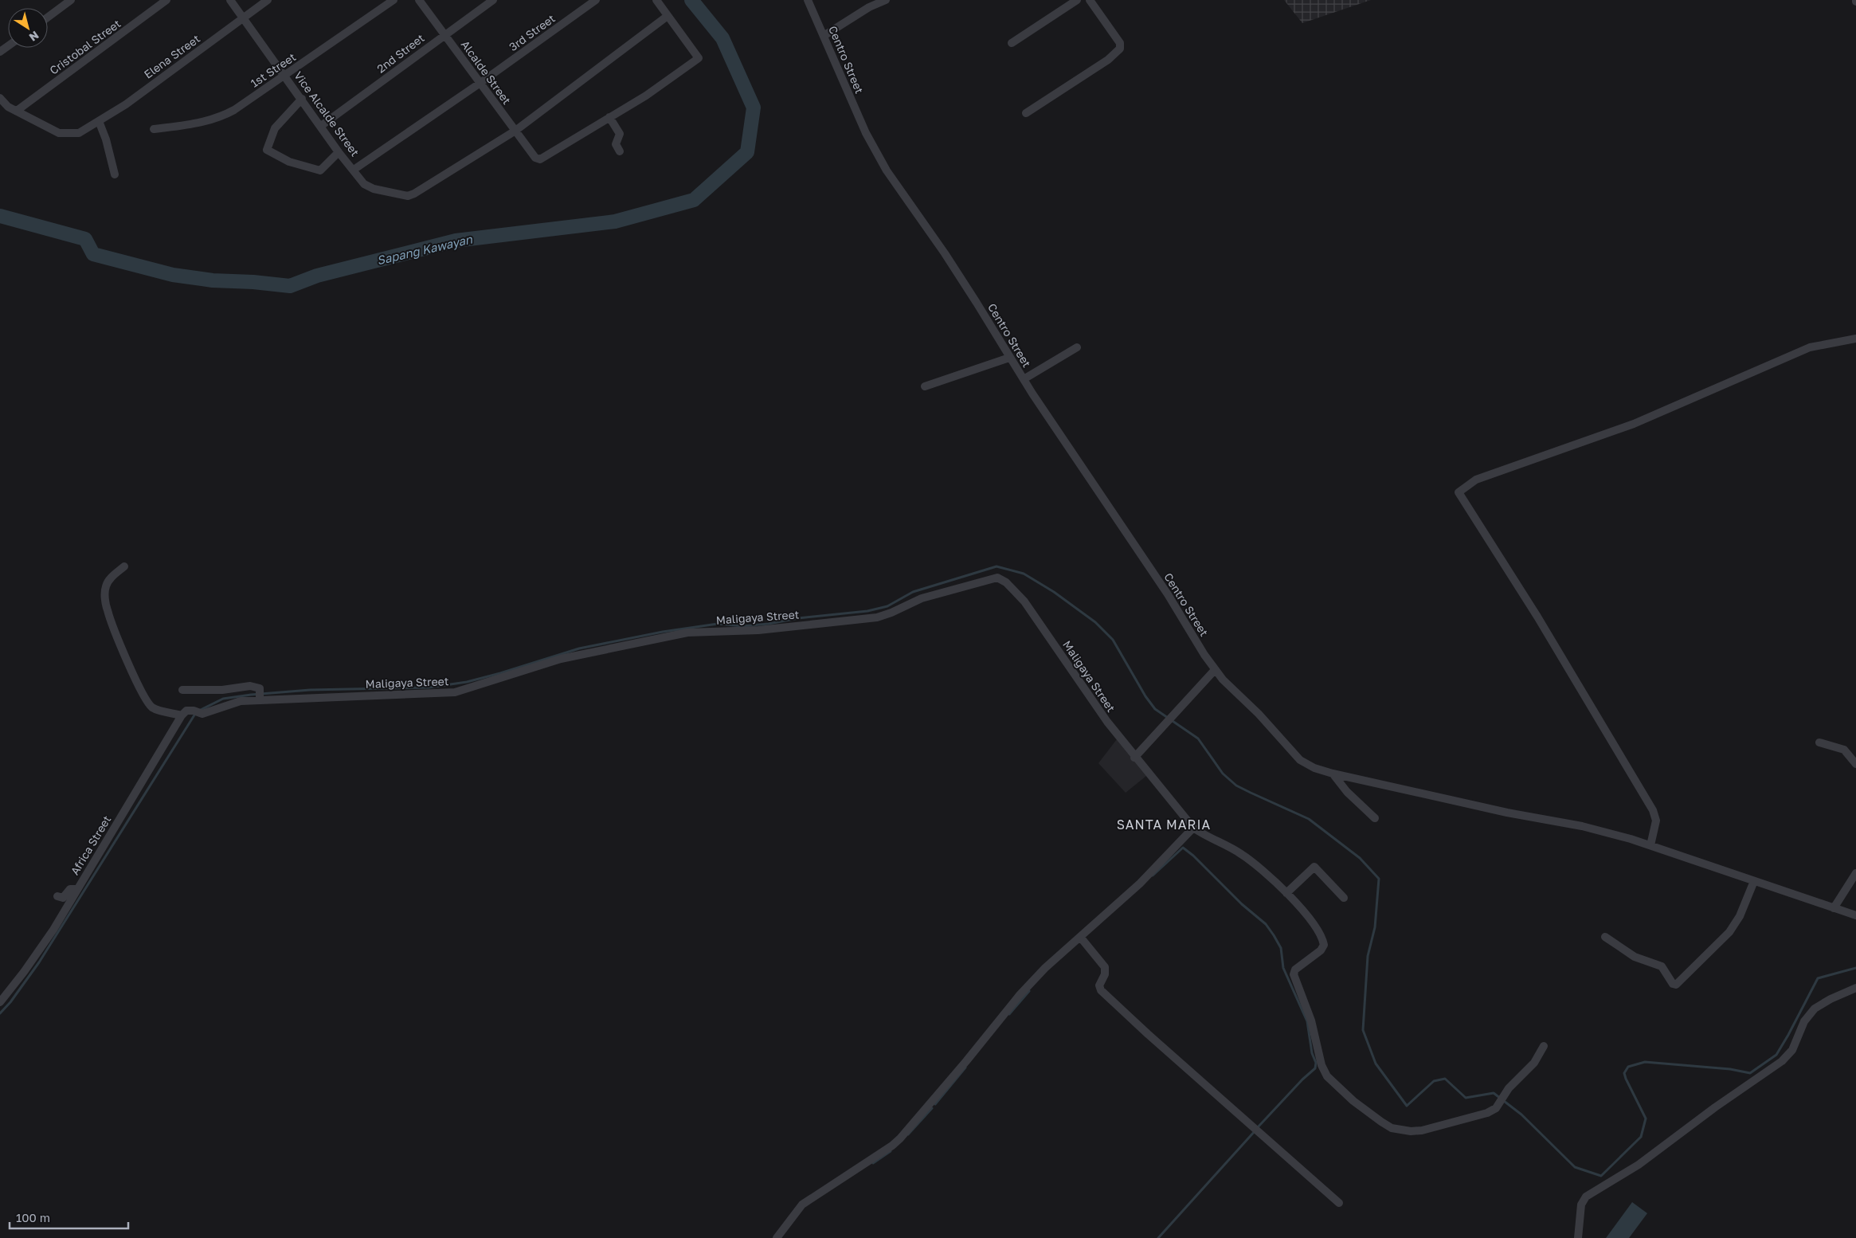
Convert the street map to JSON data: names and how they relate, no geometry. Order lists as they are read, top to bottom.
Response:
{
  "streets": {
    "street": [
      "3rd Street",
      "Cristobal Street",
      "2nd Street",
      "Elena Street",
      "Centro Street",
      "1st Street",
      "Alcalde Street",
      "Vice Alcalde Street",
      "Maligaya Street",
      "Africa Street"
    ]
  },
  "crossings": [
    ["3rd Street", "Alcalde Street"],
    ["3rd Street", "Vice Alcalde Street"],
    ["Cristobal Street", "Elena Street"],
    ["2nd Street", "Alcalde Street"],
    ["2nd Street", "Vice Alcalde Street"],
    ["Elena Street", "Vice Alcalde Street"],
    ["1st Street", "Vice Alcalde Street"],
    ["Alcalde Street", "Vice Alcalde Street"],
    ["Maligaya Street", "Africa Street"]
  ],
  "districts": ["SANTA MARIA"],
  "water": ["Sapang Kawayan"],
  "scale_bar": "100 m",
  "north": "bottom right"
}
